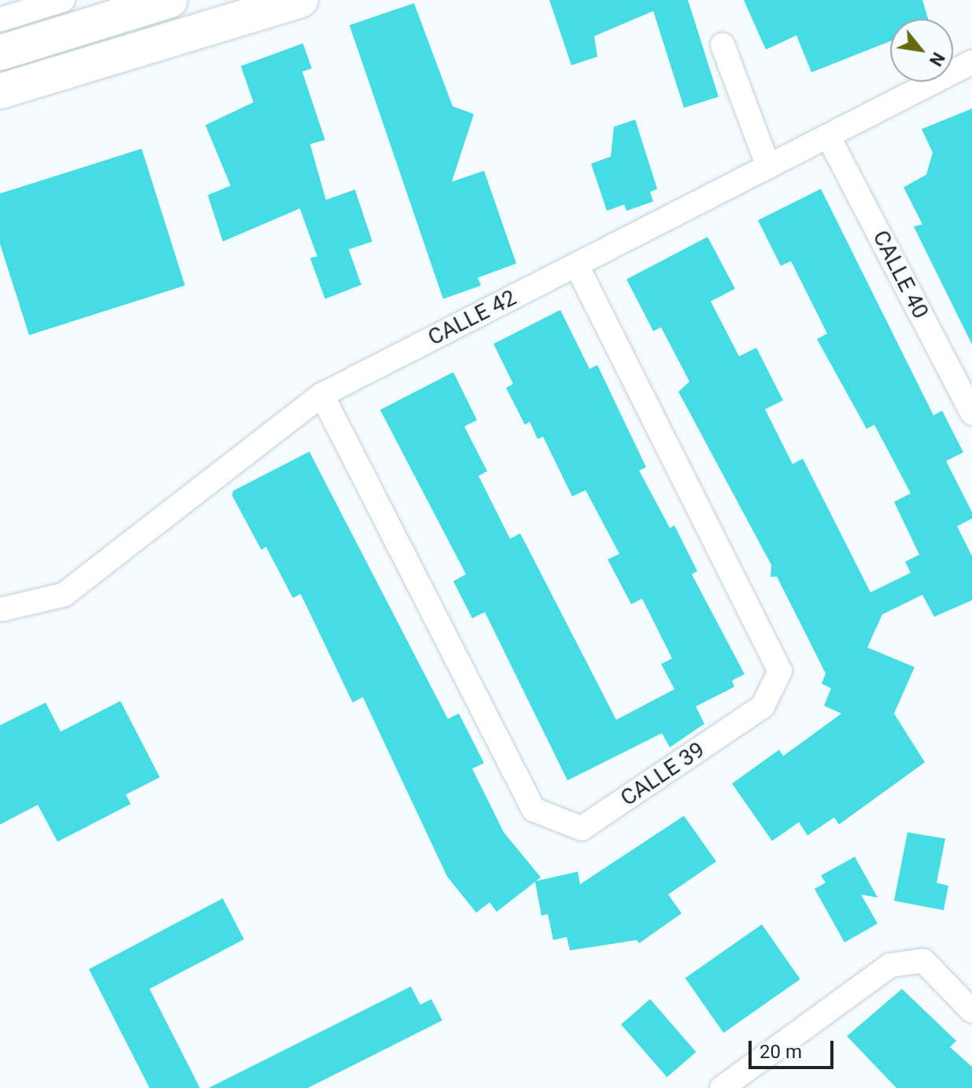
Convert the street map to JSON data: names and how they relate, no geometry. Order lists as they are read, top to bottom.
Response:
{
  "streets": {
    "street": ["CALLE 40", "CALLE 42", "CALLE 39"]
  },
  "crossings": [
    ["CALLE 40", "CALLE 42"],
    ["CALLE 42", "CALLE 39"]
  ],
  "scale_bar": "20 m",
  "north": "bottom right"
}
